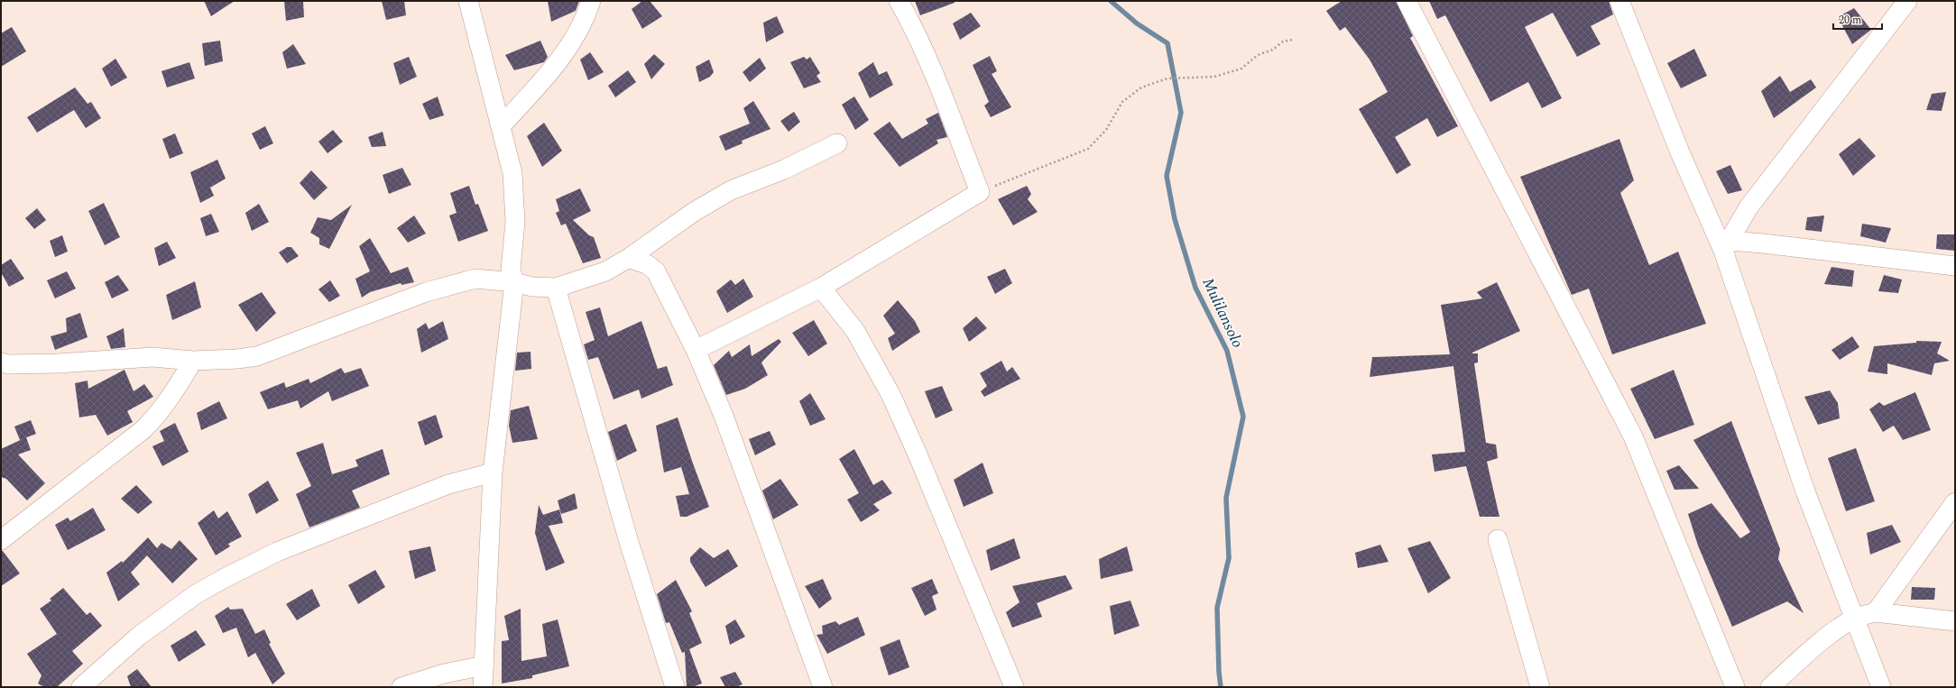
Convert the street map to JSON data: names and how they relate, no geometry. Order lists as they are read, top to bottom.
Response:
{
  "water": ["Mulilansolo"],
  "scale_bar": "20 m"
}
